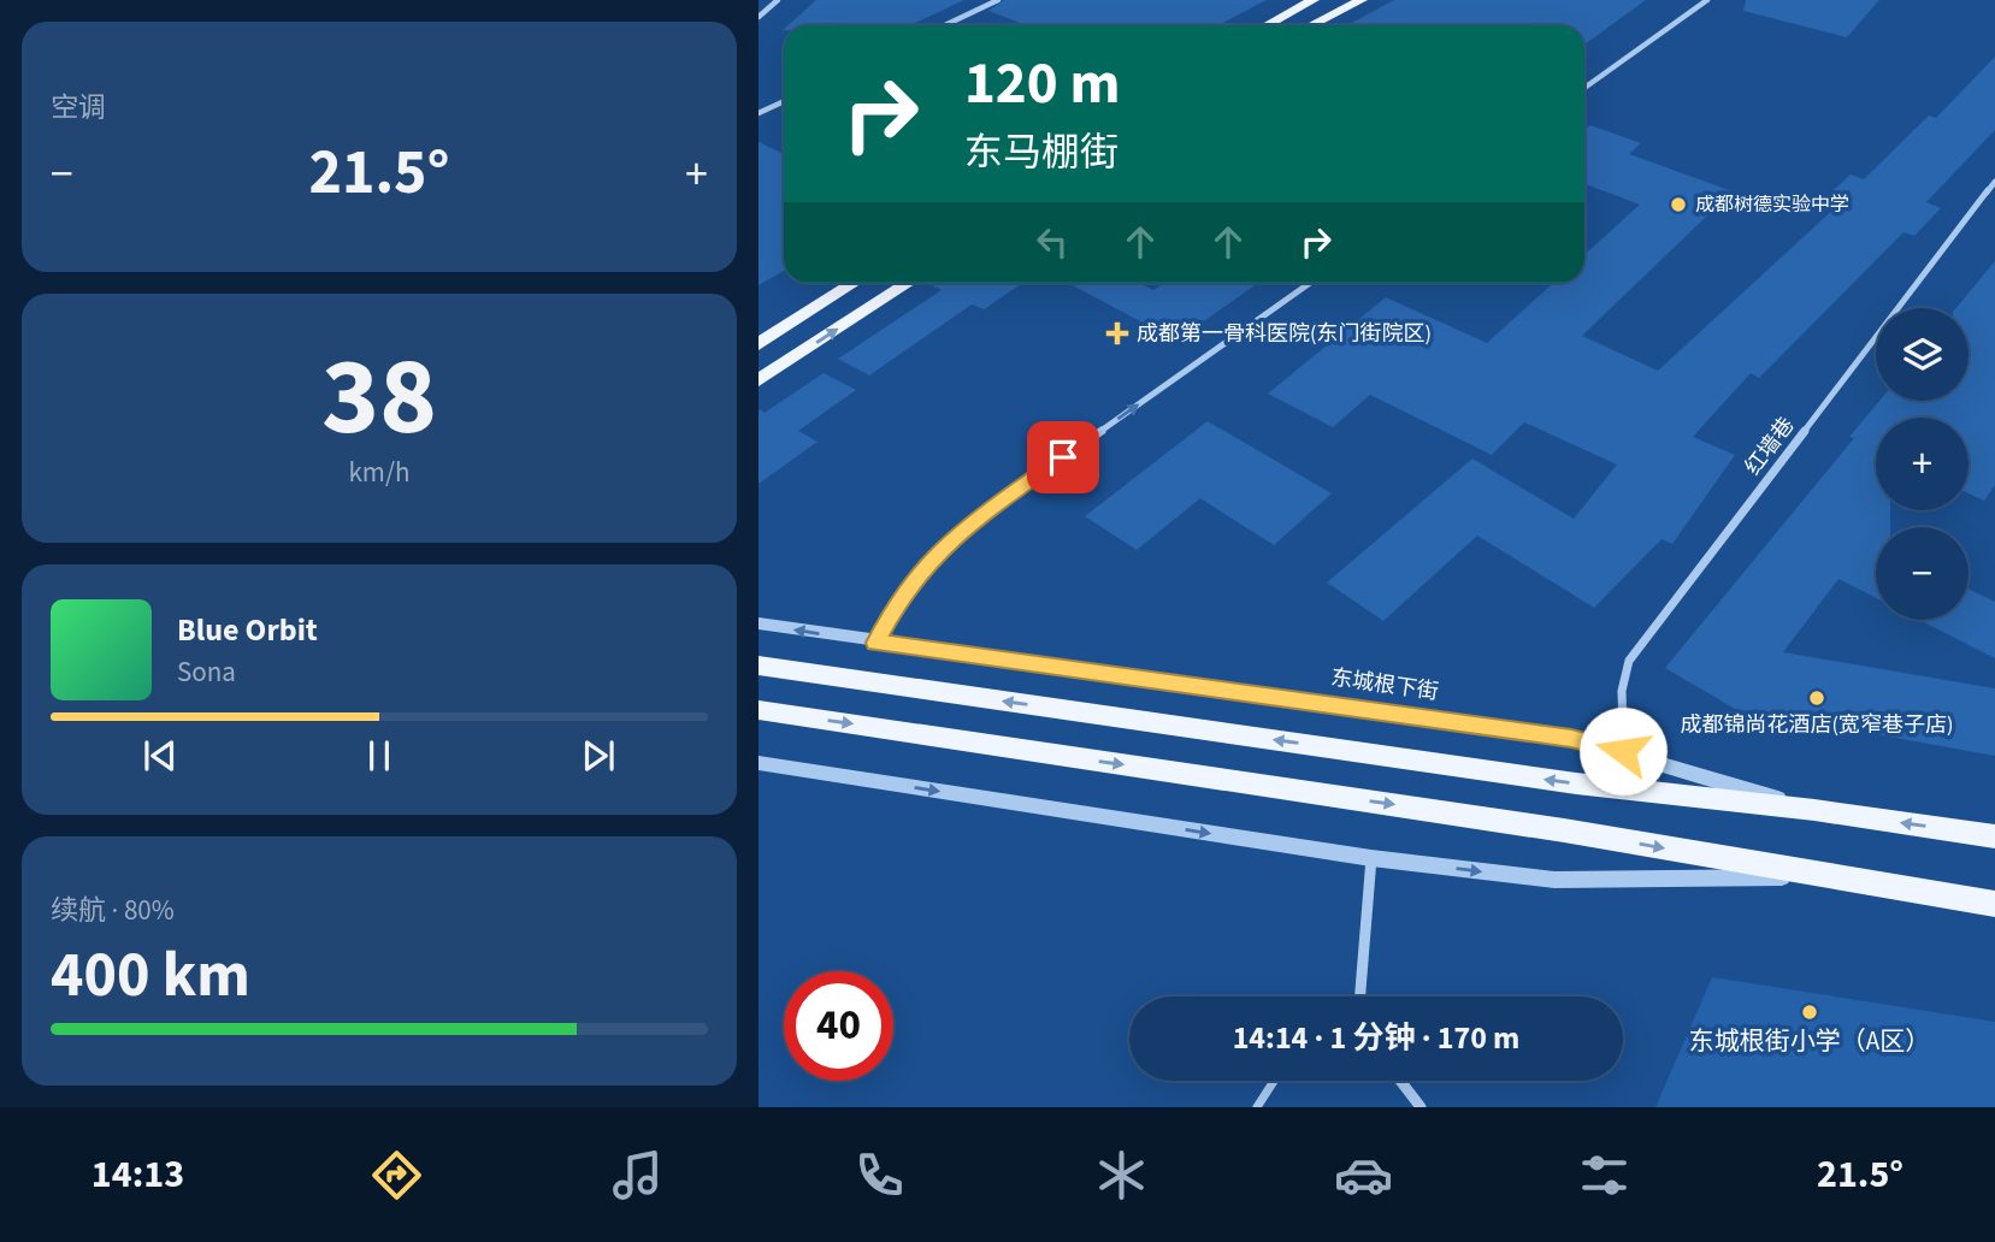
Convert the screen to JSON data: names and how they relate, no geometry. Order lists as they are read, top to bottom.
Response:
{
  "streets": {
    "main road": ["东城根下街"],
    "street": ["红墙巷"]
  },
  "crossings": [
    ["红墙巷", "东城根下街"]
  ],
  "places": {
    "other": ["成都树德实验中学", "成都锦尚花酒店(宽窄巷子店)", "东城根街小学（A区）"],
    "health": ["成都第一骨科医院(东门街院区)"]
  },
  "page": {
    "tile": [
      "空调",
      ["38", "km/h"],
      ["续航 · 80%", "400 km"]
    ],
    "turn": ["120 m", "东马棚街"],
    "heat": ["−", "21.5°", "+"],
    "map_buttons": ["+", "−"],
    "song": ["Blue Orbit", "Sona"],
    "limit": "40",
    "trip": "14:14 · 1 分钟 · 170 m",
    "tabs": ["14:13", "21.5°"]
  }
}
